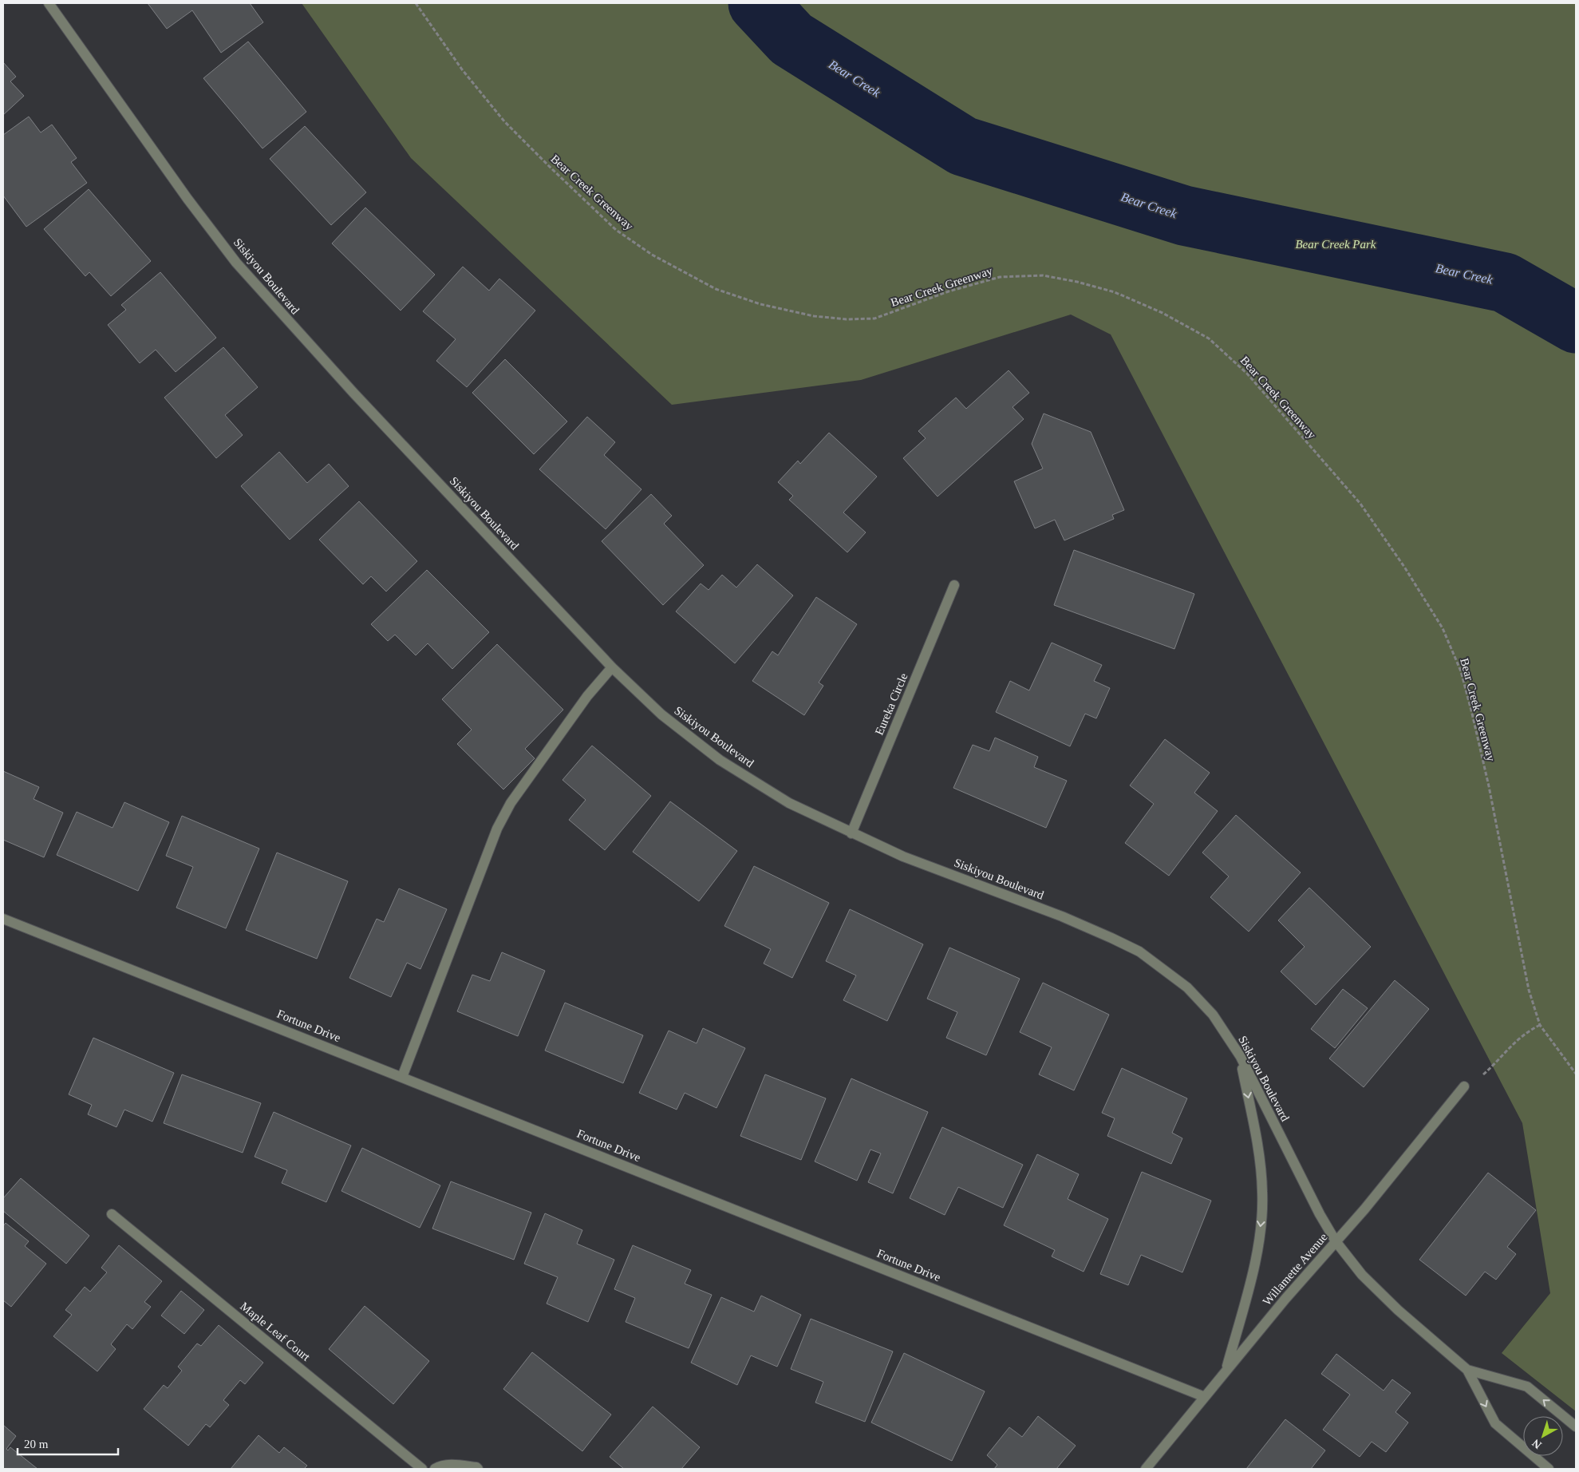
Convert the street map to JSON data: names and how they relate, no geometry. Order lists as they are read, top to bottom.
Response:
{
  "streets": {
    "street": [
      "Siskiyou Boulevard",
      "Eureka Circle",
      "Fortune Drive",
      "Willamette Avenue",
      "Maple Leaf Court"
    ],
    "path": ["Bear Creek Greenway"]
  },
  "crossings": [
    ["Siskiyou Boulevard", "Eureka Circle"],
    ["Siskiyou Boulevard", "Willamette Avenue"],
    ["Fortune Drive", "Willamette Avenue"]
  ],
  "water": ["Bear Creek"],
  "parks": ["Bear Creek Park"],
  "scale_bar": "20 m",
  "north": "bottom left"
}
